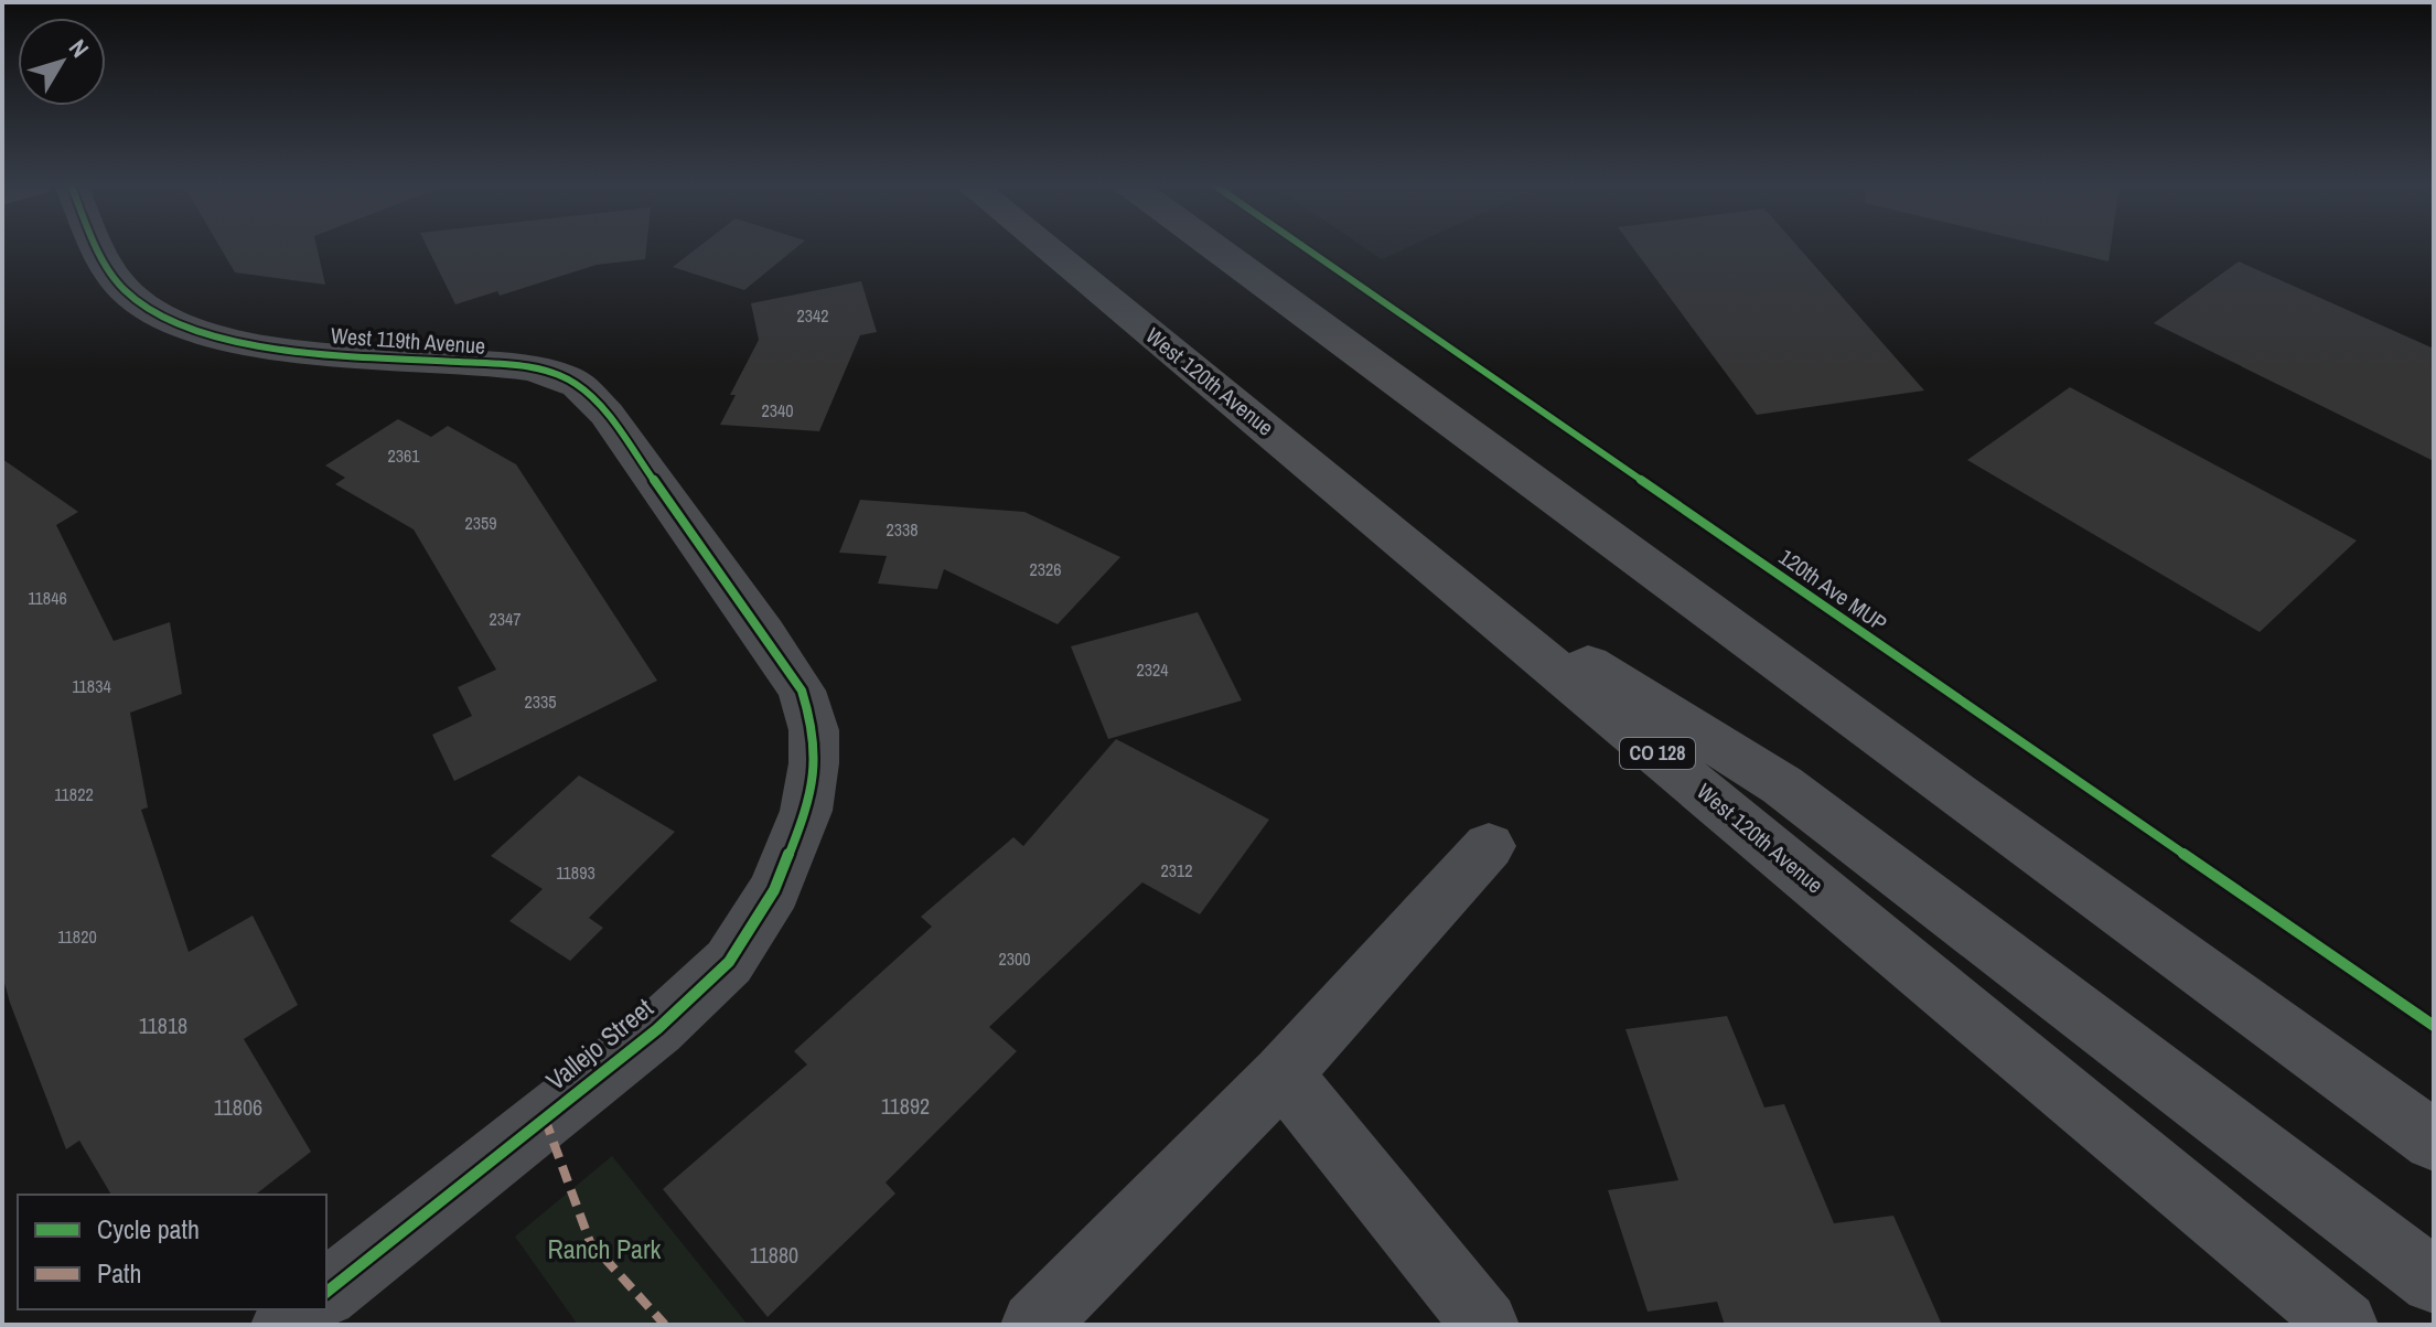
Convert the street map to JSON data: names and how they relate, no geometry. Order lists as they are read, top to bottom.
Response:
{
  "streets": {
    "main road": ["West 120th Avenue", "CO 128"],
    "street": ["West 119th Avenue", "Vallejo Street"],
    "cycle path": ["120th Ave MUP"]
  },
  "crossings": [
    ["West 119th Avenue", "Vallejo Street"]
  ],
  "parks": ["Ranch Park"],
  "house_numbers": [
    "2342",
    "2340",
    "2361",
    "2359",
    "2338",
    "2326",
    "11846",
    "2347",
    "2324",
    "11834",
    "2335",
    "11822",
    "2312",
    "11893",
    "11820",
    "2300",
    "11818",
    "11892",
    "11806",
    "11880"
  ],
  "legend": ["Cycle path", "Path"],
  "north": "top right"
}
